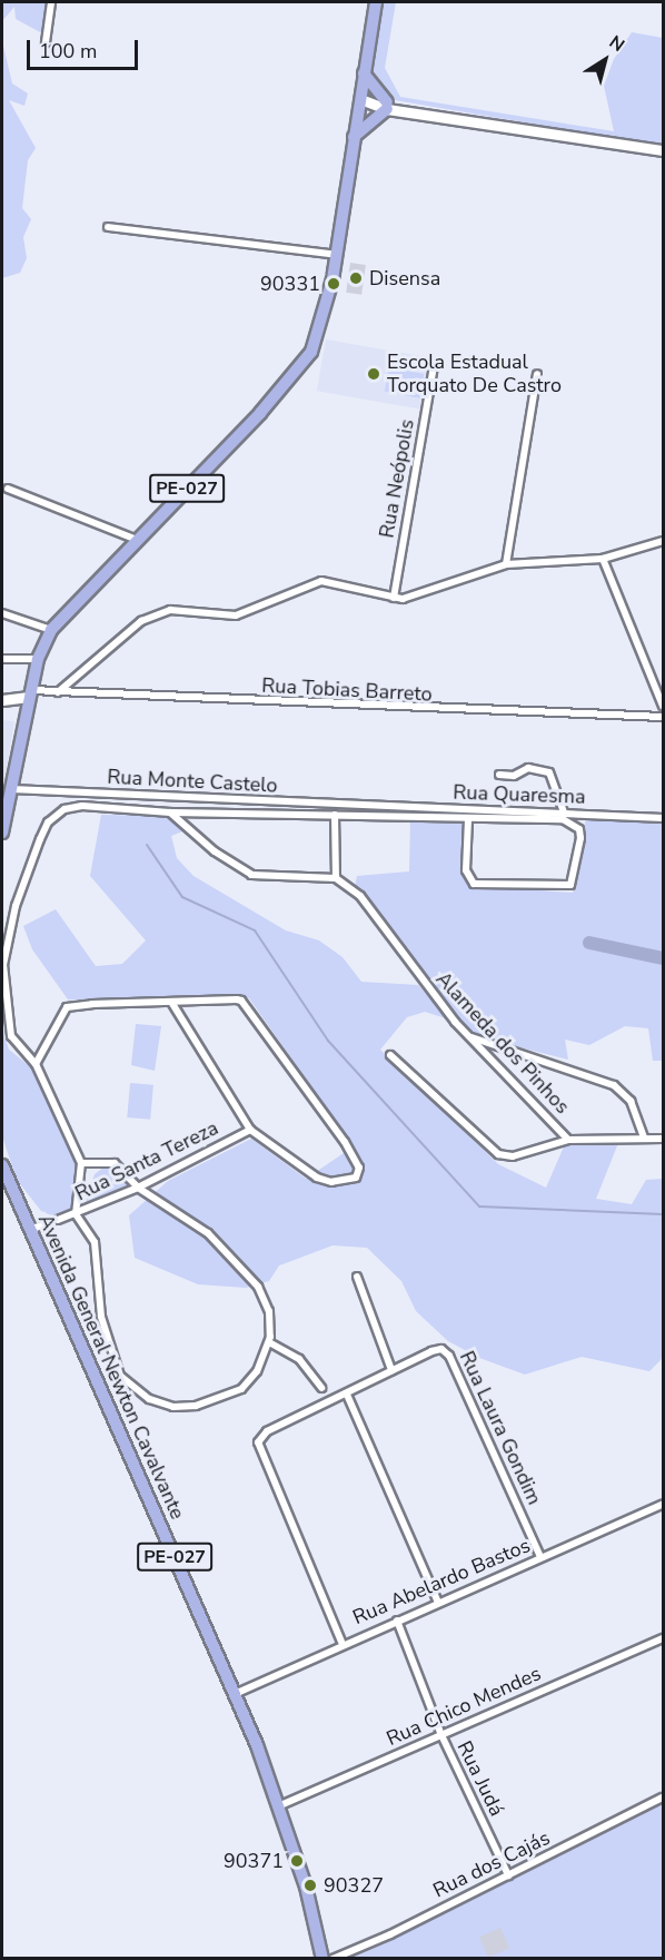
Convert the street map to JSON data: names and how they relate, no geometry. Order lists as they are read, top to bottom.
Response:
{
  "streets": {
    "main road": ["PE-027", "Avenida General Newton Cavalvante"],
    "street": [
      "Rua Neópolis",
      "Rua Tobias Barreto",
      "Rua Monte Castelo",
      "Rua Quaresma",
      "Alameda dos Pinhos",
      "Rua Santa Tereza",
      "Rua Laura Gondim",
      "Rua Abelardo Bastos",
      "Rua Chico Mendes",
      "Rua Judá",
      "Rua dos Cajás"
    ]
  },
  "crossings": [
    ["PE-027", "Rua Tobias Barreto"],
    ["PE-027", "Rua Monte Castelo"],
    ["Rua Monte Castelo", "Rua Quaresma"],
    ["Rua Santa Tereza", "Avenida General Newton Cavalvante"],
    ["Avenida General Newton Cavalvante", "Rua Abelardo Bastos"],
    ["Avenida General Newton Cavalvante", "Rua Chico Mendes"],
    ["Rua Laura Gondim", "Rua Abelardo Bastos"],
    ["Rua Abelardo Bastos", "Rua Judá"],
    ["Rua Chico Mendes", "Rua Judá"],
    ["Rua Judá", "Rua dos Cajás"]
  ],
  "places": [
    "Disensa",
    "90331",
    "Escola Estadual Torquato De Castro",
    "90371",
    "90327"
  ],
  "scale_bar": "100 m",
  "north": "top right"
}
